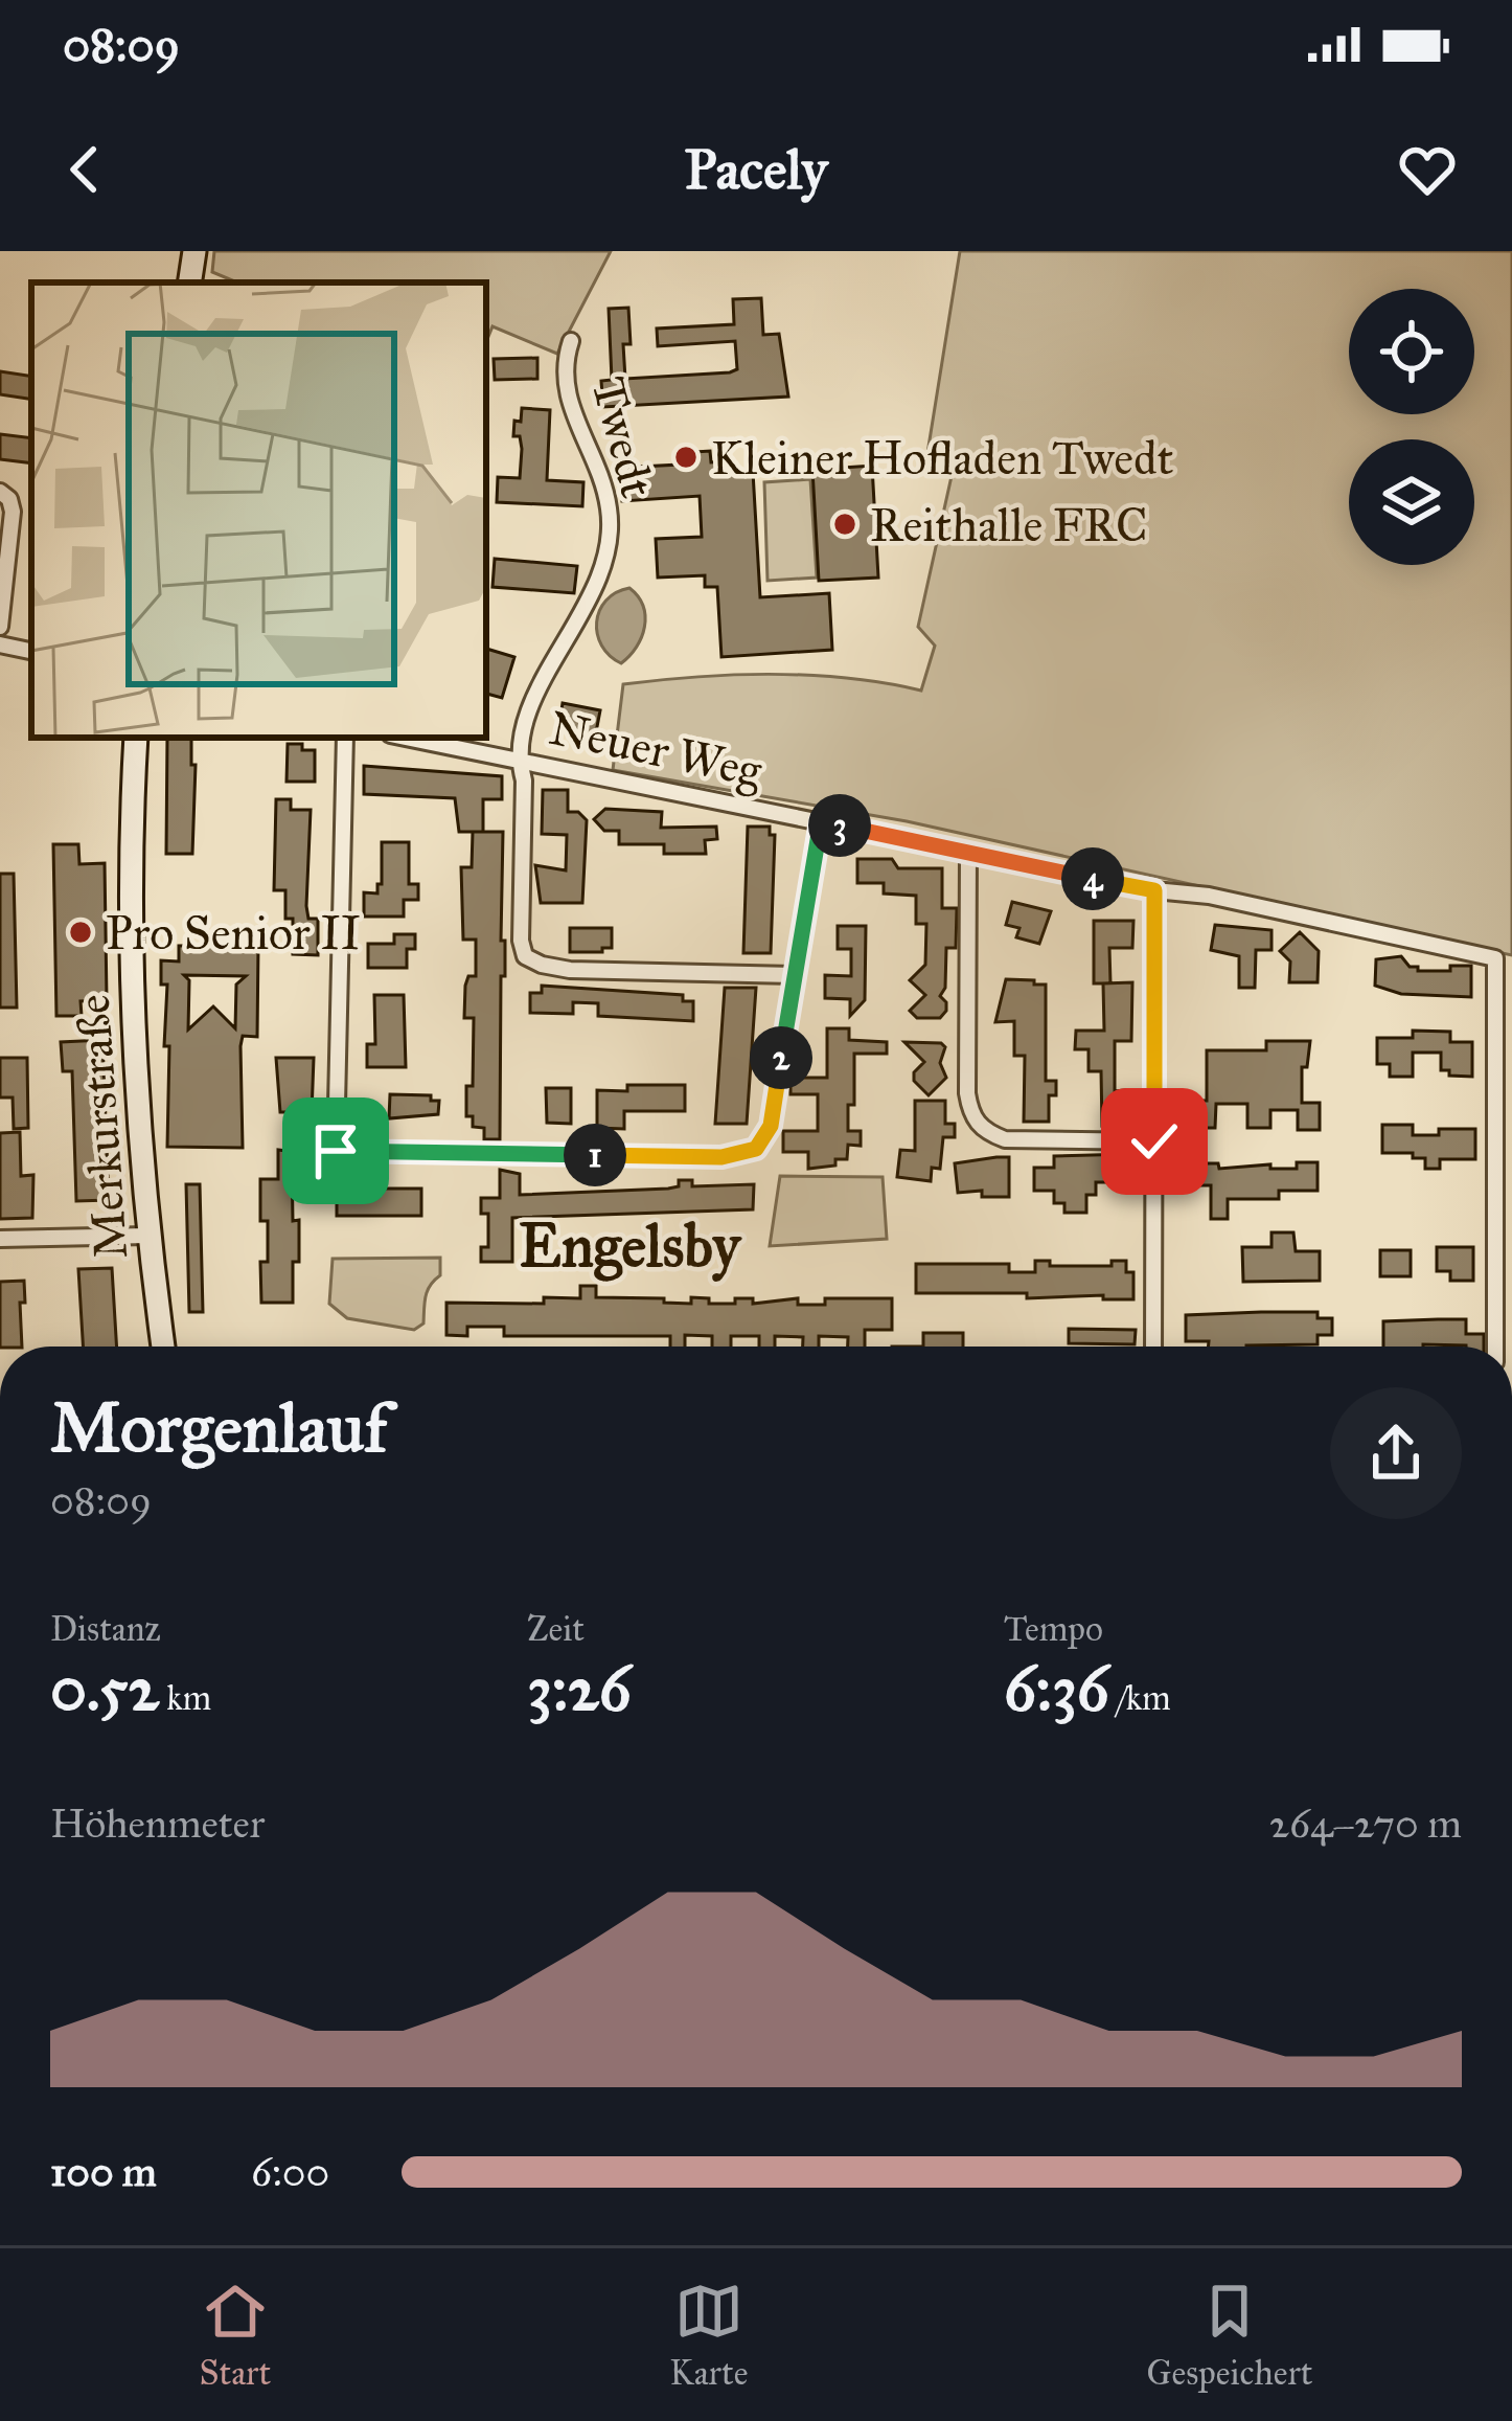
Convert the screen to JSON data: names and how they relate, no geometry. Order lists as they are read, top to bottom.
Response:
{
  "streets": {
    "street": ["Twedt", "Neuer Weg", "Merkurstraße"]
  },
  "crossings": [
    ["Twedt", "Neuer Weg"]
  ],
  "districts": ["Engelsby"],
  "places": ["Kleiner Hofladen Twedt", "Reithalle FRC", "Pro Senior II"],
  "page": {
    "status": "08:09",
    "header": "Pacely",
    "pins": [
      "3",
      "4",
      "2",
      "1"
    ],
    "heading": ["Morgenlauf", "08:09"],
    "stats": [
      ["Distanz", "0.52 km"],
      ["Zeit", "3:26"],
      ["Tempo", "6:36 /km"]
    ],
    "chart": ["Höhenmeter", "264–270 m"],
    "list": [
      {
        "name": "100 m",
        "note": "6:00"
      }
    ],
    "tabs": ["Start", "Karte", "Gespeichert"]
  }
}
